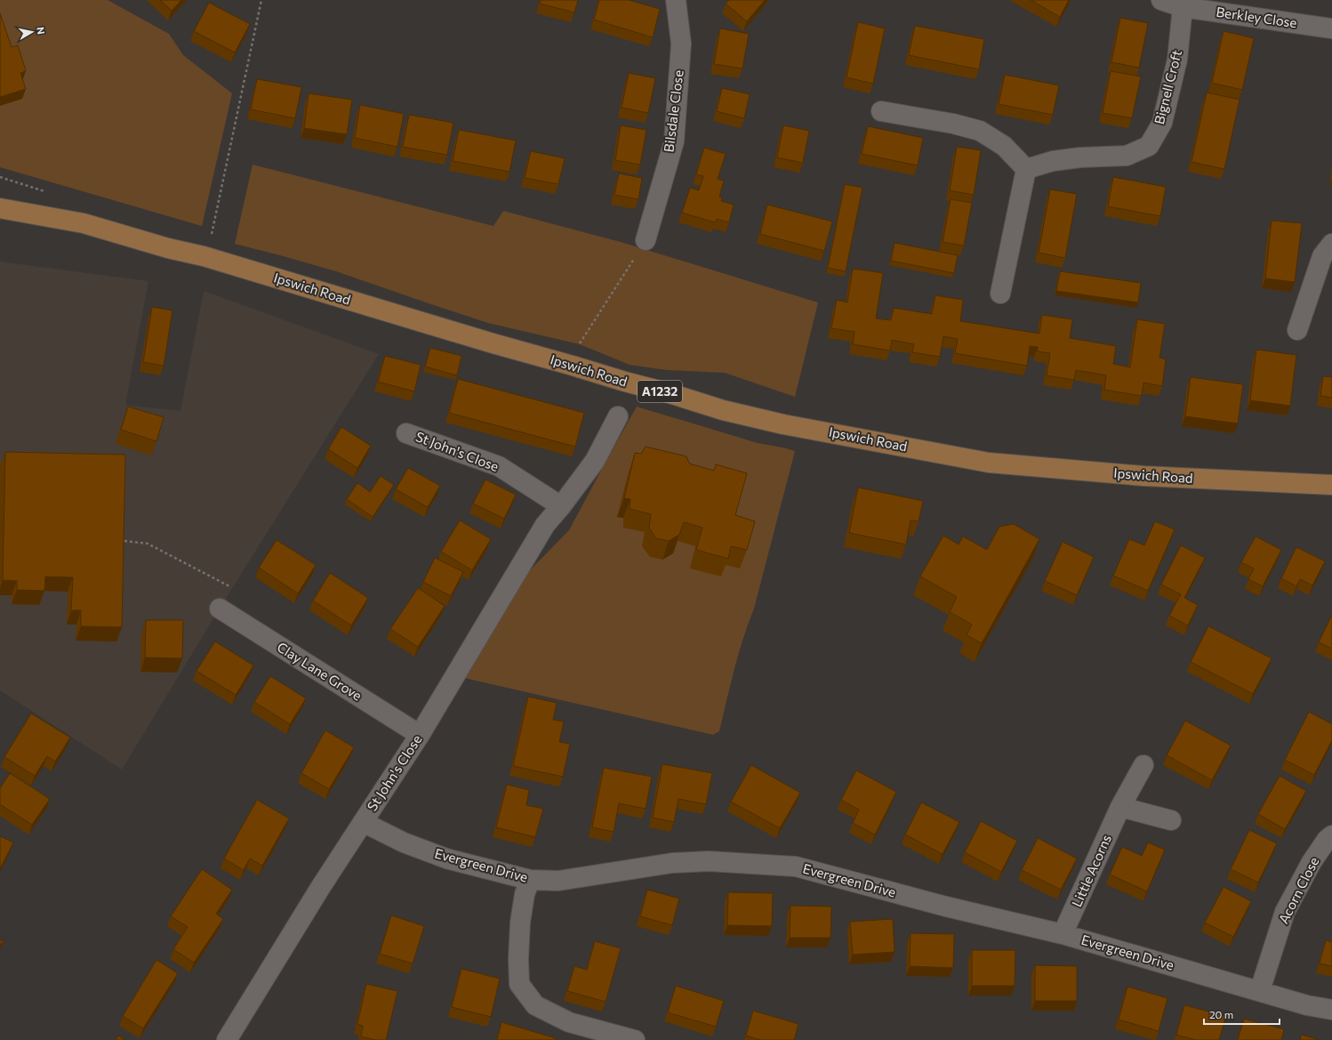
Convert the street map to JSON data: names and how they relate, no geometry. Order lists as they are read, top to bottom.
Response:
{
  "streets": {
    "main road": ["Ipswich Road", "A1232"],
    "street": [
      "Berkley Close",
      "Bignell Croft",
      "Bilsdale Close",
      "St John's Close",
      "Clay Lane Grove",
      "Evergreen Drive",
      "Little Acorns",
      "Acorn Close"
    ]
  },
  "crossings": [
    ["Berkley Close", "Bignell Croft"],
    ["St John's Close", "Clay Lane Grove"],
    ["St John's Close", "Evergreen Drive"],
    ["Evergreen Drive", "Little Acorns"],
    ["Evergreen Drive", "Acorn Close"]
  ],
  "scale_bar": "20 m",
  "north": "right"
}
